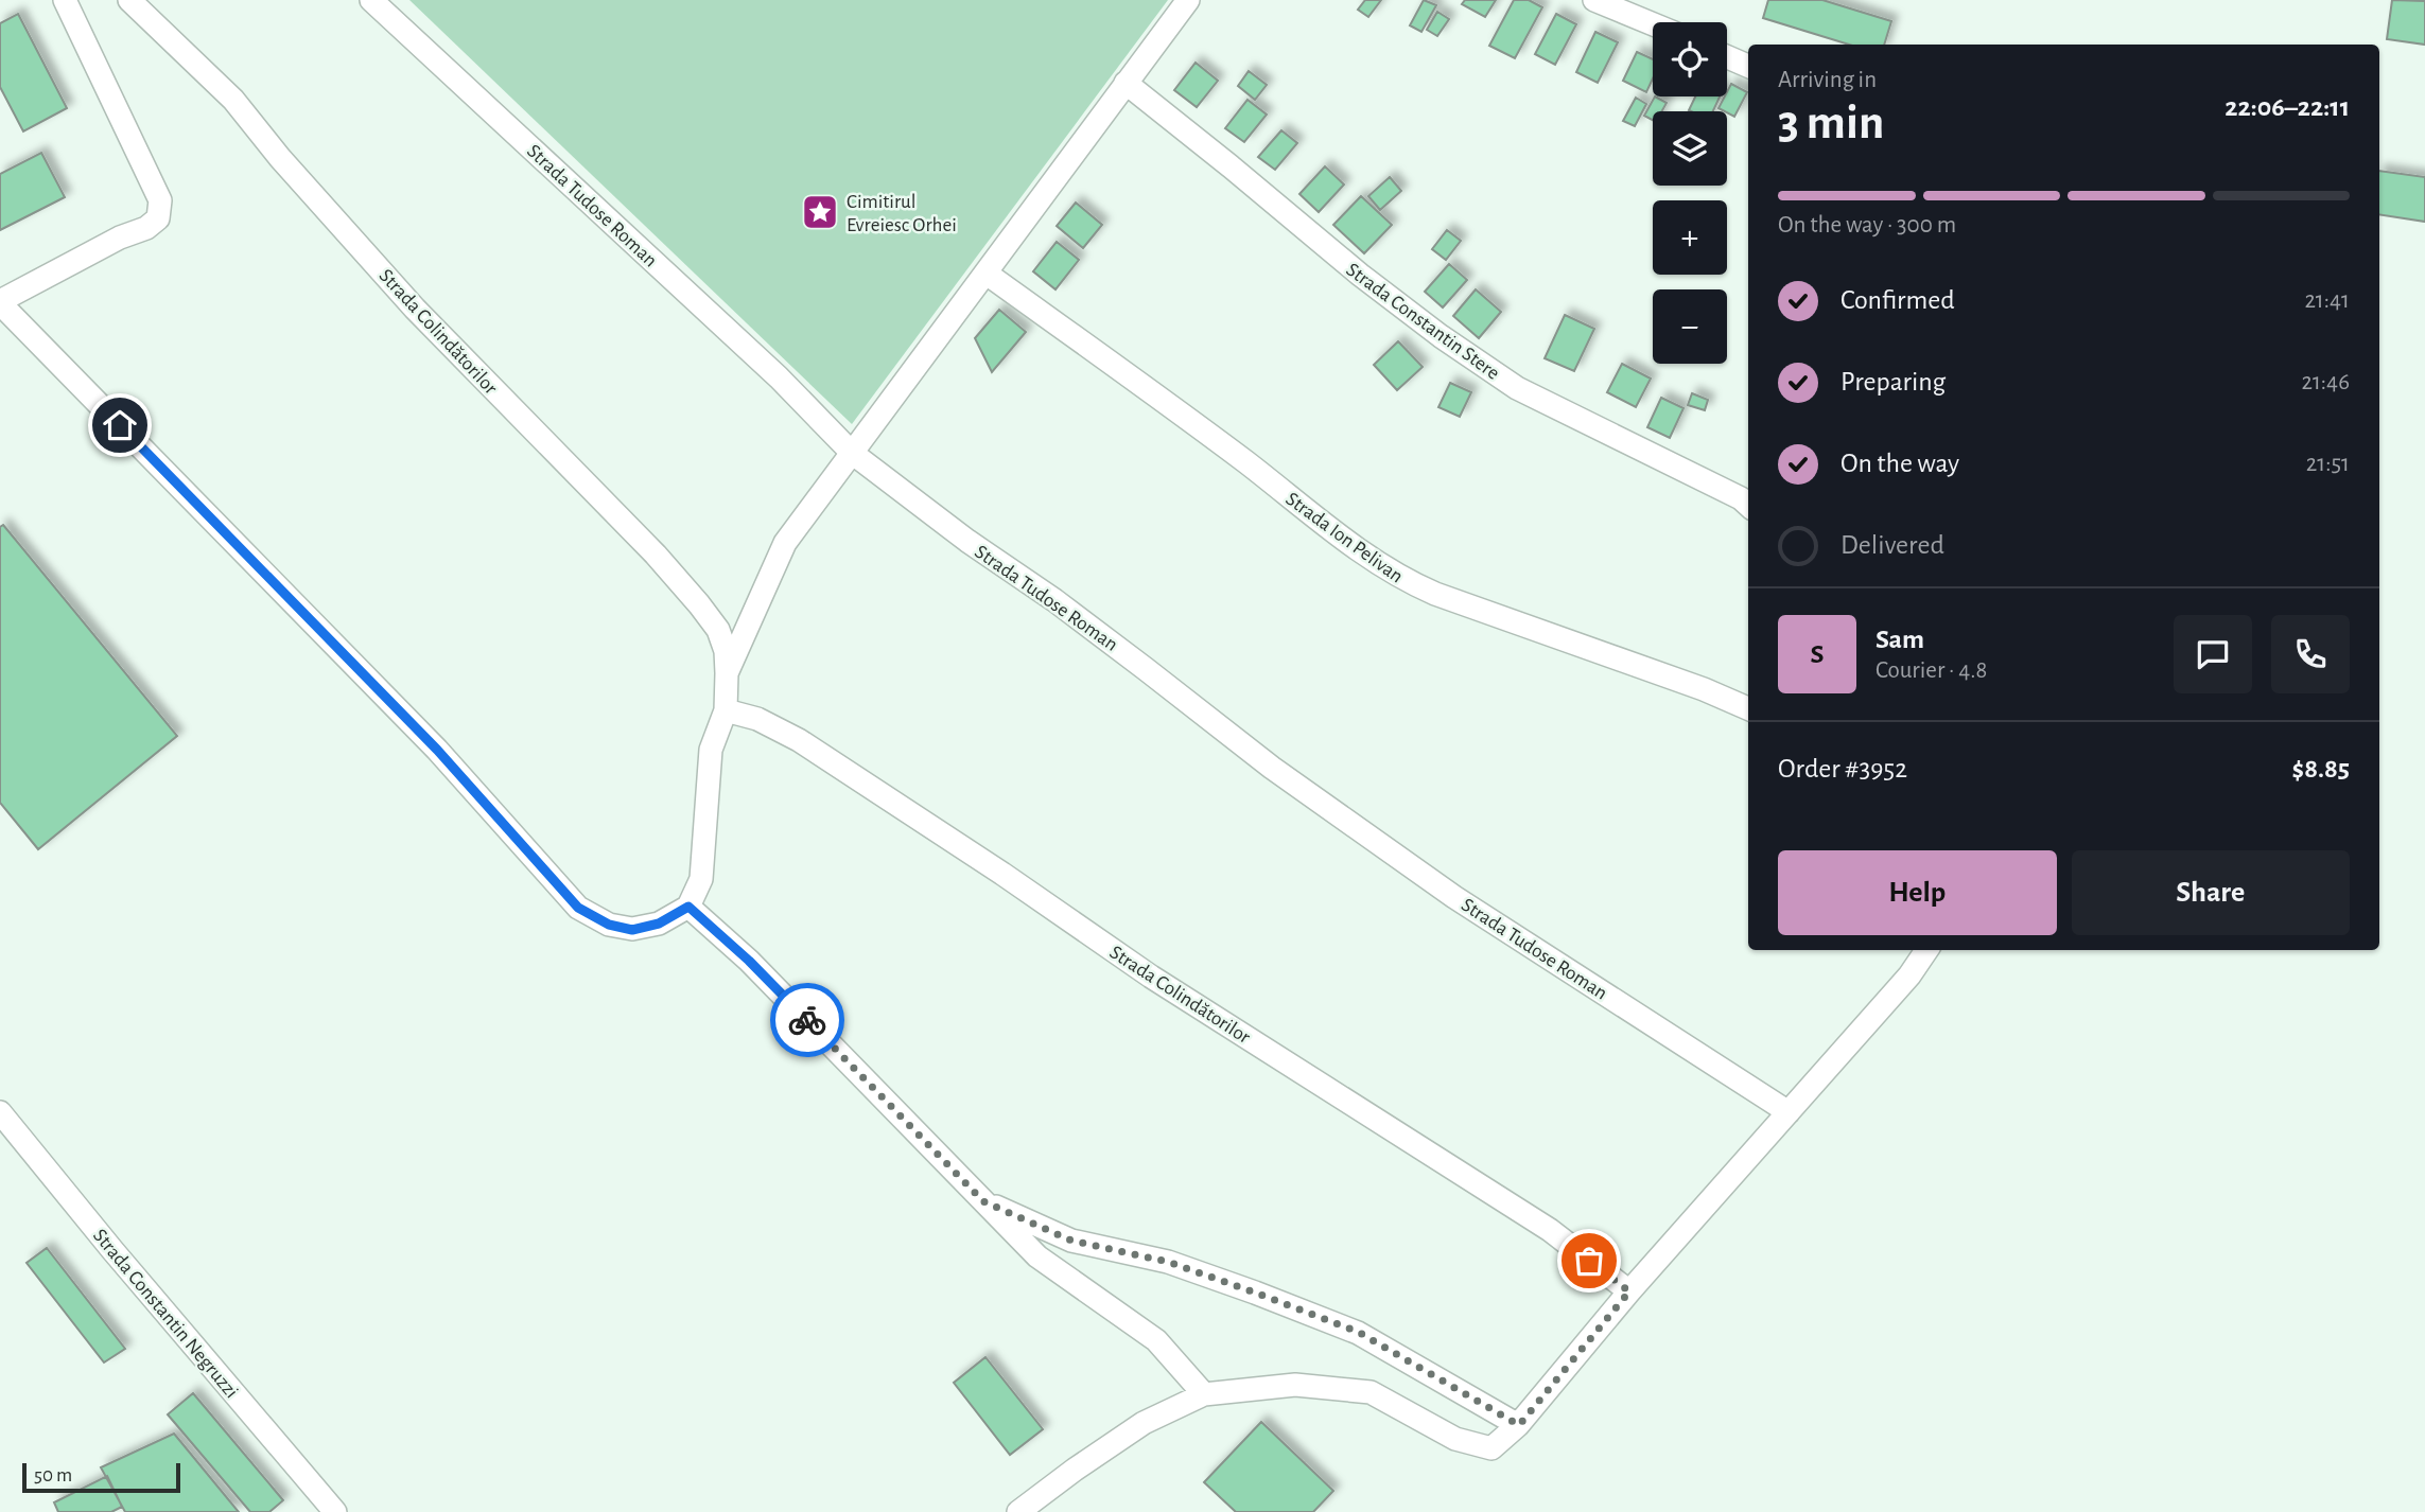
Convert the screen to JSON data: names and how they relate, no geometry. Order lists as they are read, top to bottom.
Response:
{
  "streets": {
    "street": [
      "Strada Tudose Roman",
      "Strada Constantin Stere",
      "Strada Colindătorilor",
      "Strada Ion Pelivan",
      "Strada Constantin Negruzzi"
    ]
  },
  "places": {
    "place": ["Cimitirul Evreiesc Orhei"]
  },
  "scale_bar": "50 m",
  "page": {
    "map_buttons": ["+", "−"],
    "heading": ["3 min", "Arriving in", "22:06–22:11"],
    "panel": [
      "Sam",
      "Courier · 4.8",
      "Order #3952",
      "$8.85"
    ],
    "bar": "On the way · 300 m",
    "list": [
      ["Confirmed", "21:41"],
      ["Preparing", "21:46"],
      ["On the way", "21:51"],
      "Delivered"
    ],
    "round": "S",
    "buttons": ["Help", "Share"],
    "scale": "50 m"
  }
}
